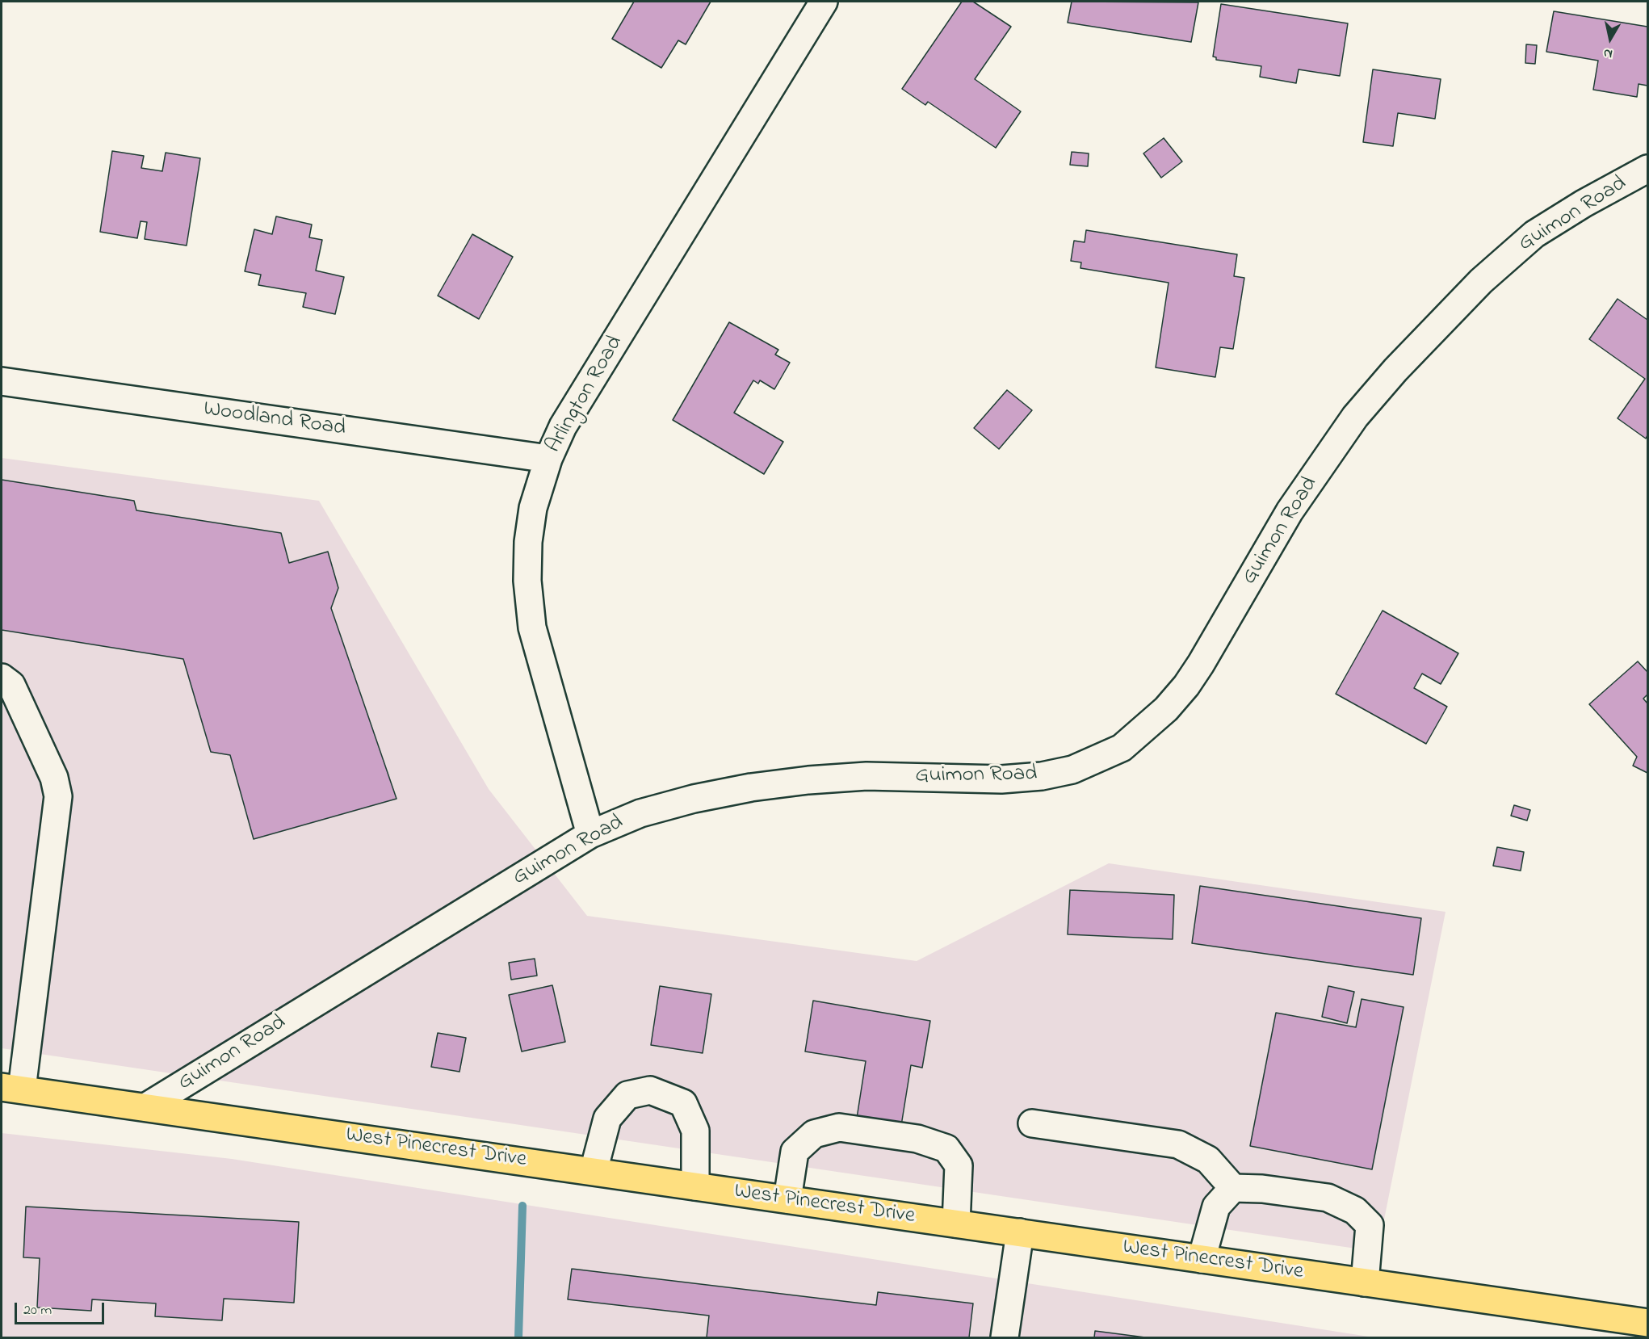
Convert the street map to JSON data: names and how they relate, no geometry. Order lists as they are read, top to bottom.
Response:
{
  "streets": {
    "main road": ["West Pinecrest Drive"],
    "street": ["Guimon Road", "Arlington Road", "Woodland Road"]
  },
  "crossings": [
    ["Guimon Road", "Arlington Road"],
    ["Guimon Road", "West Pinecrest Drive"],
    ["Arlington Road", "Woodland Road"]
  ],
  "scale_bar": "20 m",
  "north": "bottom"
}
